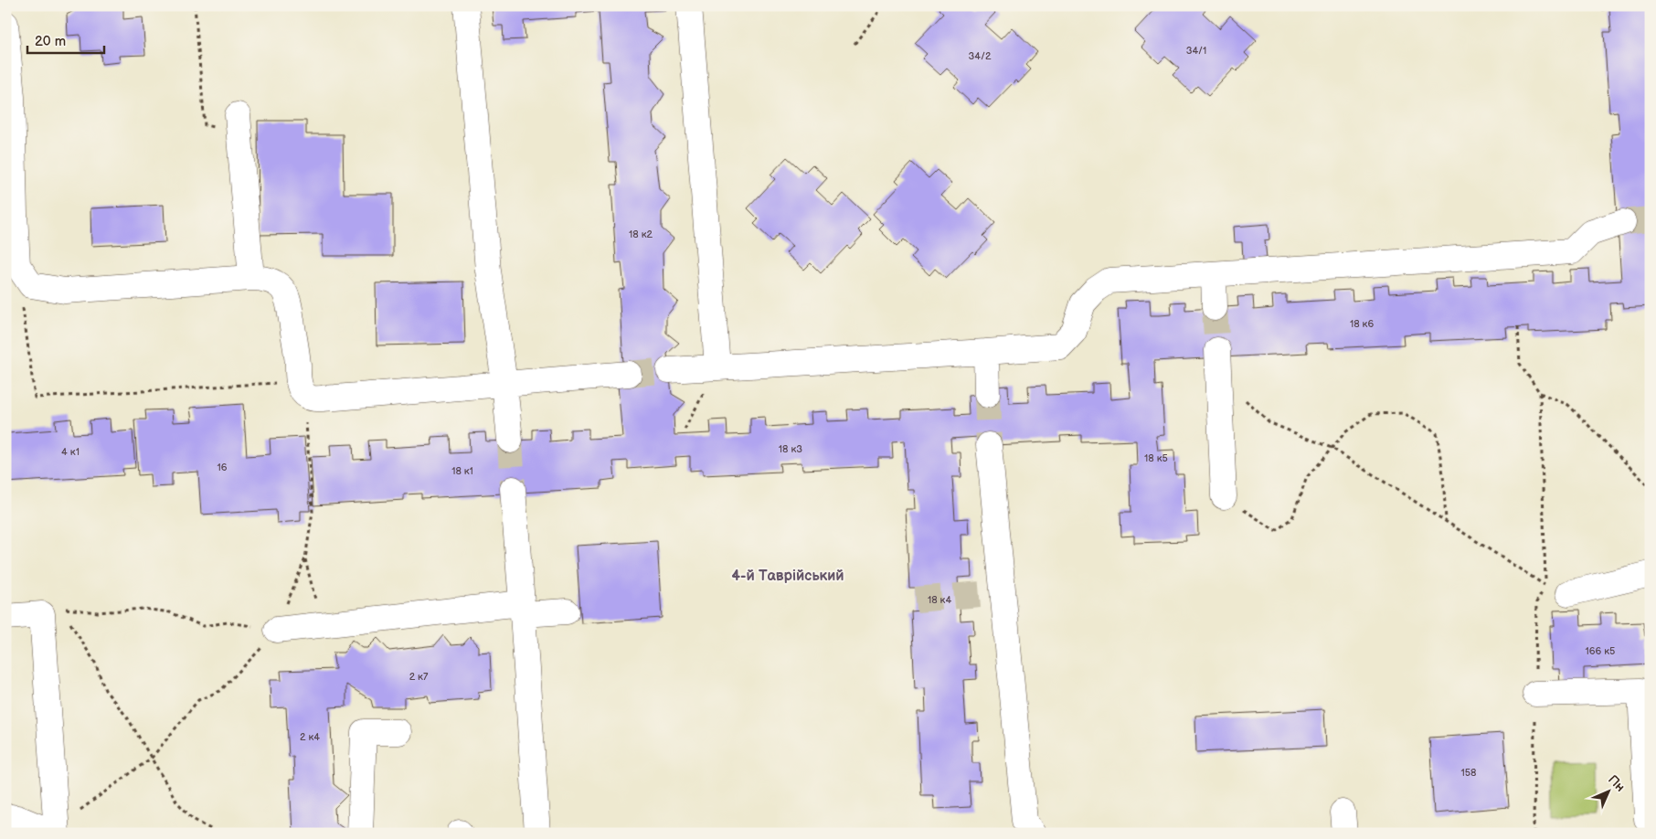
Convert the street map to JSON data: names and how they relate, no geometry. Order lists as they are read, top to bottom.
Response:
{
  "districts": ["4-й Таврійський"],
  "house_numbers": [
    "34/1",
    "34/2",
    "18 к2",
    "18 к6",
    "18 к3",
    "4 к1",
    "18 к5",
    "16",
    "18 к1",
    "18 к4",
    "166 к5",
    "2 к7",
    "2 к4",
    "158"
  ],
  "scale_bar": "20 m",
  "north": "top right"
}
